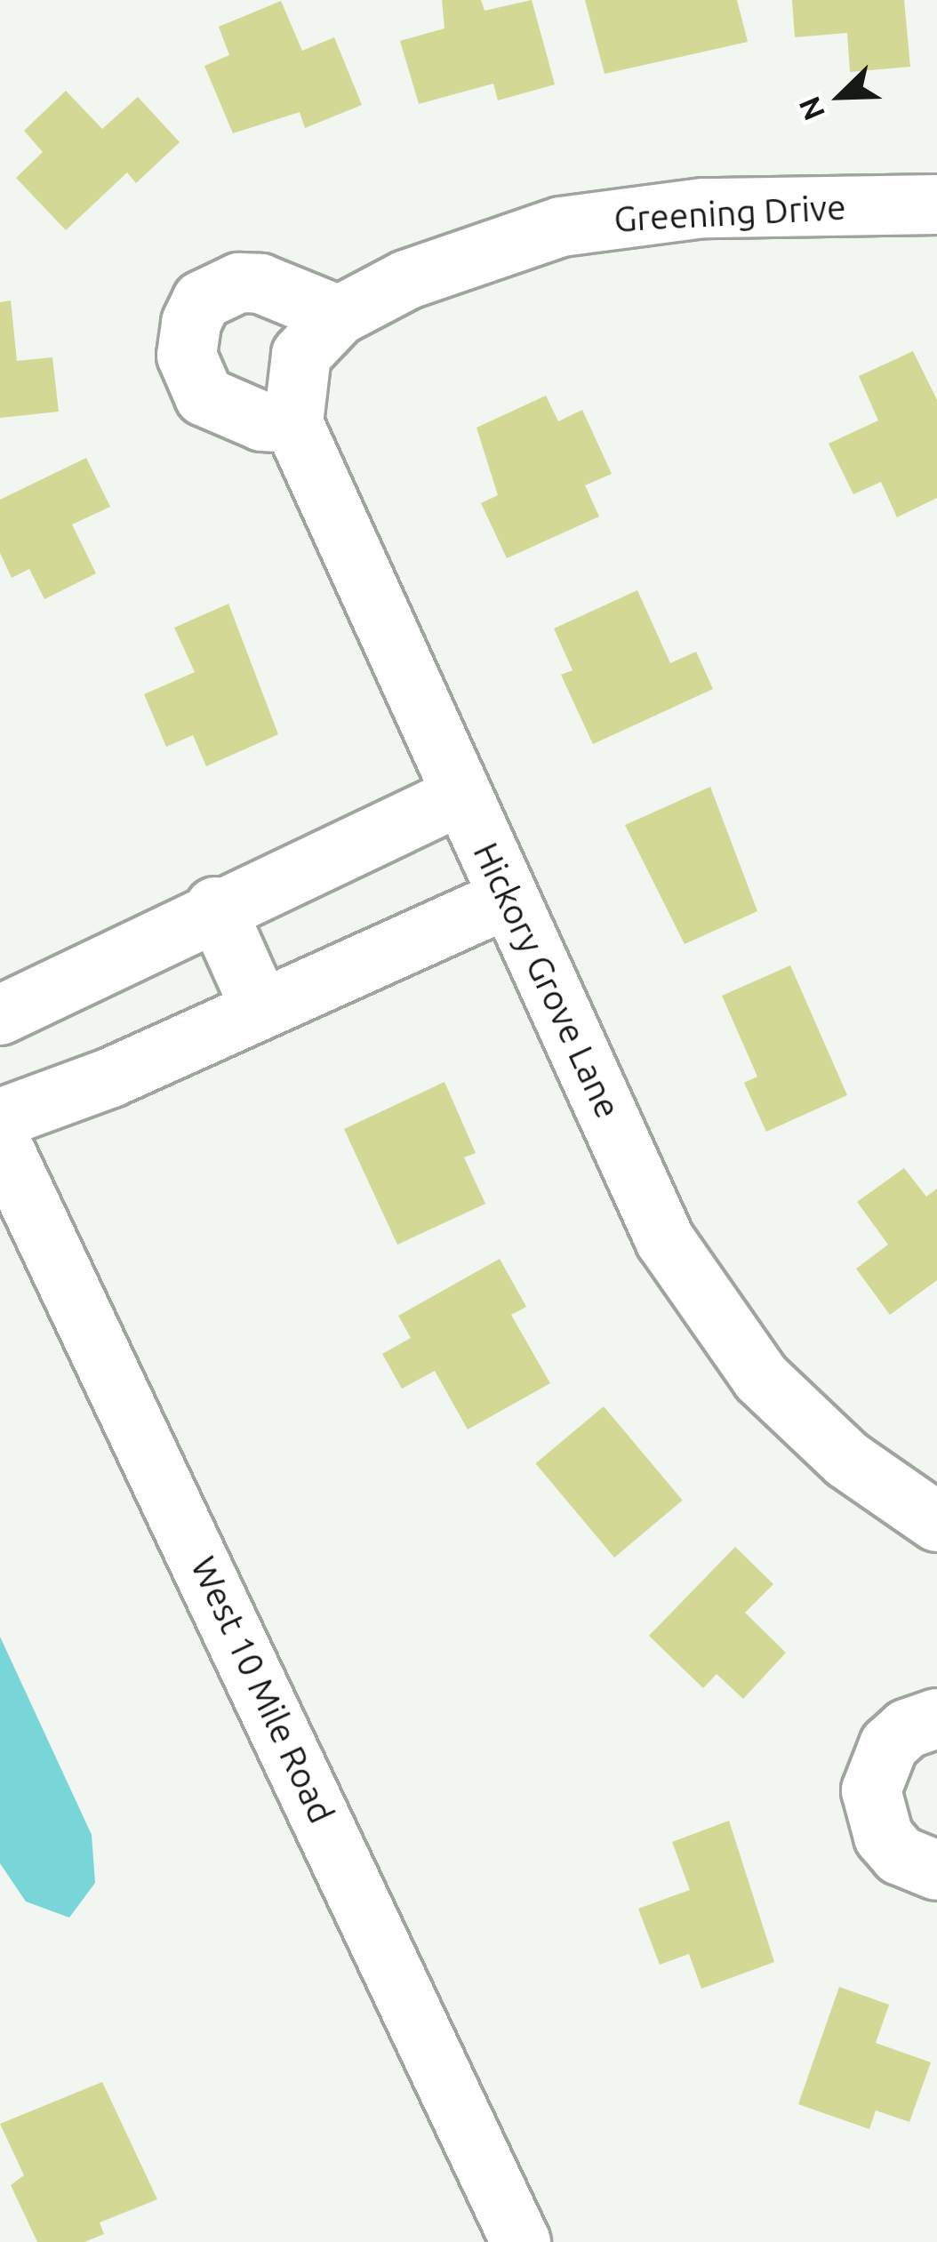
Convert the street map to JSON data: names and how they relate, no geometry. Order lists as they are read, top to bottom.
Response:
{
  "streets": {
    "street": ["Greening Drive", "Hickory Grove Lane", "West 10 Mile Road"]
  },
  "crossings": [
    ["Greening Drive", "Hickory Grove Lane"]
  ],
  "north": "bottom left"
}
